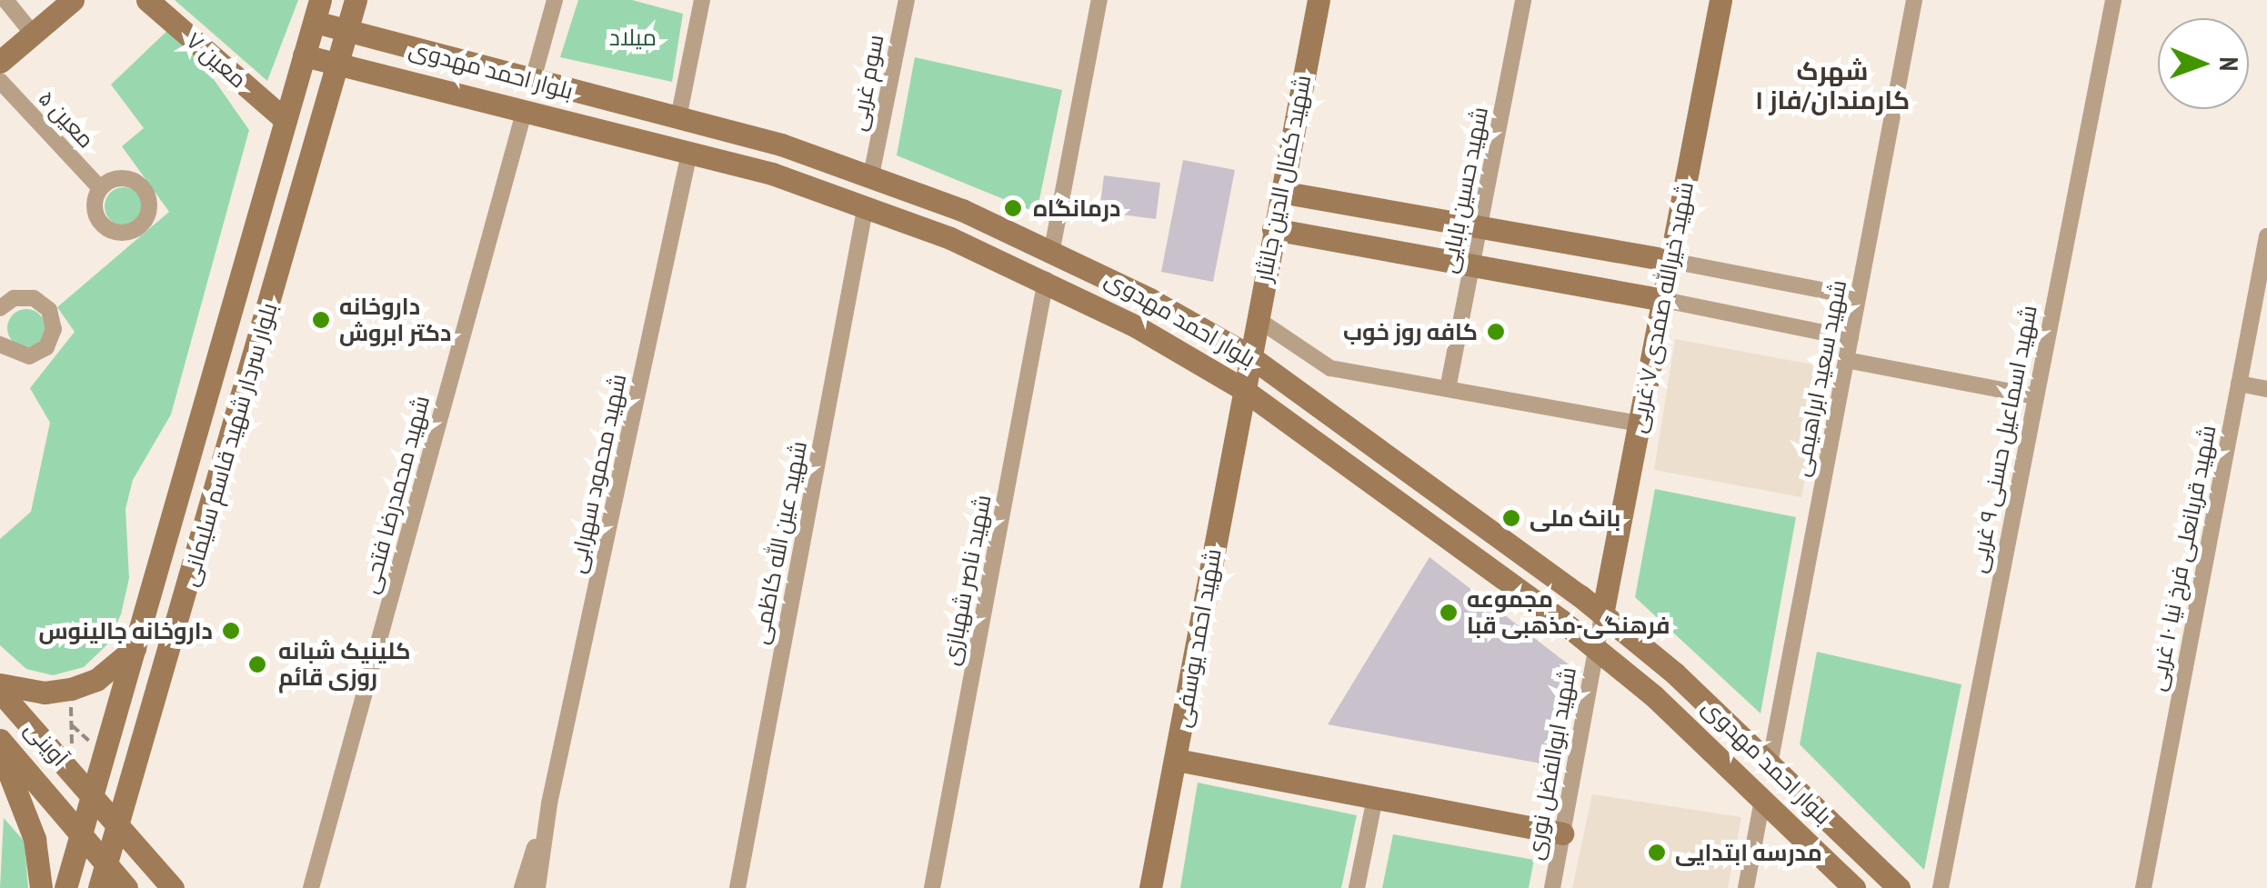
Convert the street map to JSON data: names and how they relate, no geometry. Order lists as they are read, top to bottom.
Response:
{
  "streets": {
    "main road": [
      "معین ۷",
      "بلوار احمد مهدوی",
      "شهید کمال الدین جانثار",
      "شهید خیرالله صمدی ۷ غربی",
      "بلوار سردار شهید قاسم سلیمانی",
      "شهید احمد یوسفی",
      "آوینی"
    ],
    "street": [
      "سوم غربی",
      "معین ۵",
      "شهید حسین بابایی",
      "شهید سعید ابراهیمی",
      "شهید اسماعیل حسنی ۹ غربی",
      "شهید محمود سهرابی",
      "شهید محمدرضا فتحی",
      "شهید عین الله کاظمی",
      "شهید قربانعلی فرخ نیا ۱۰ غربی",
      "شهید ناصر شهبازی",
      "شهید ابوالفضل نوری"
    ]
  },
  "crossings": [
    ["معین ۷", "بلوار سردار شهید قاسم سلیمانی"],
    ["بلوار احمد مهدوی", "سوم غربی"],
    ["بلوار احمد مهدوی", "شهید کمال الدین جانثار"],
    ["بلوار احمد مهدوی", "شهید خیرالله صمدی ۷ غربی"],
    ["بلوار احمد مهدوی", "شهید سعید ابراهیمی"],
    ["بلوار احمد مهدوی", "بلوار سردار شهید قاسم سلیمانی"],
    ["بلوار احمد مهدوی", "شهید محمود سهرابی"],
    ["بلوار احمد مهدوی", "شهید محمدرضا فتحی"],
    ["بلوار احمد مهدوی", "شهید عین الله کاظمی"],
    ["بلوار احمد مهدوی", "شهید ناصر شهبازی"],
    ["بلوار احمد مهدوی", "شهید احمد یوسفی"],
    ["بلوار احمد مهدوی", "شهید ابوالفضل نوری"],
    ["شهید کمال الدین جانثار", "شهید احمد یوسفی"],
    ["شهید خیرالله صمدی ۷ غربی", "شهید ابوالفضل نوری"],
    ["بلوار سردار شهید قاسم سلیمانی", "آوینی"]
  ],
  "districts": ["شهرک کارمندان/فاز ۱"],
  "parks": ["میلاد"],
  "places": [
    "درمانگاه",
    "داروخانه دکتر ابروش",
    "کافه روز خوب",
    "بانک ملی",
    "مجموعه فرهنگی-مذهبی قبا",
    "داروخانه جالینوس",
    "کلینیک شبانه روزى قائم",
    "مدرسه ابتدایی"
  ],
  "north": "right"
}
